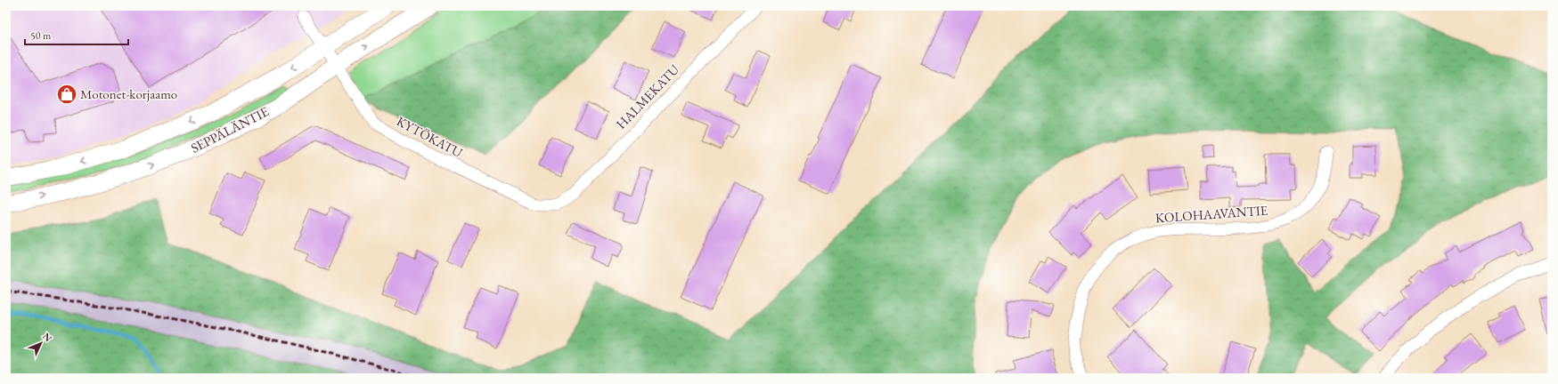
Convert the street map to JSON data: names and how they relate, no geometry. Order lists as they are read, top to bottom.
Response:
{
  "streets": {
    "main road": ["SEPPÄLÄNTIE"],
    "street": ["HALMEKATU", "KYTÖKATU", "KOLOHAAVANTIE"]
  },
  "crossings": [
    ["HALMEKATU", "KYTÖKATU"],
    ["SEPPÄLÄNTIE", "KYTÖKATU"]
  ],
  "places": {
    "shop": ["Motonet-korjaamo"]
  },
  "scale_bar": "50 m",
  "north": "top right"
}
